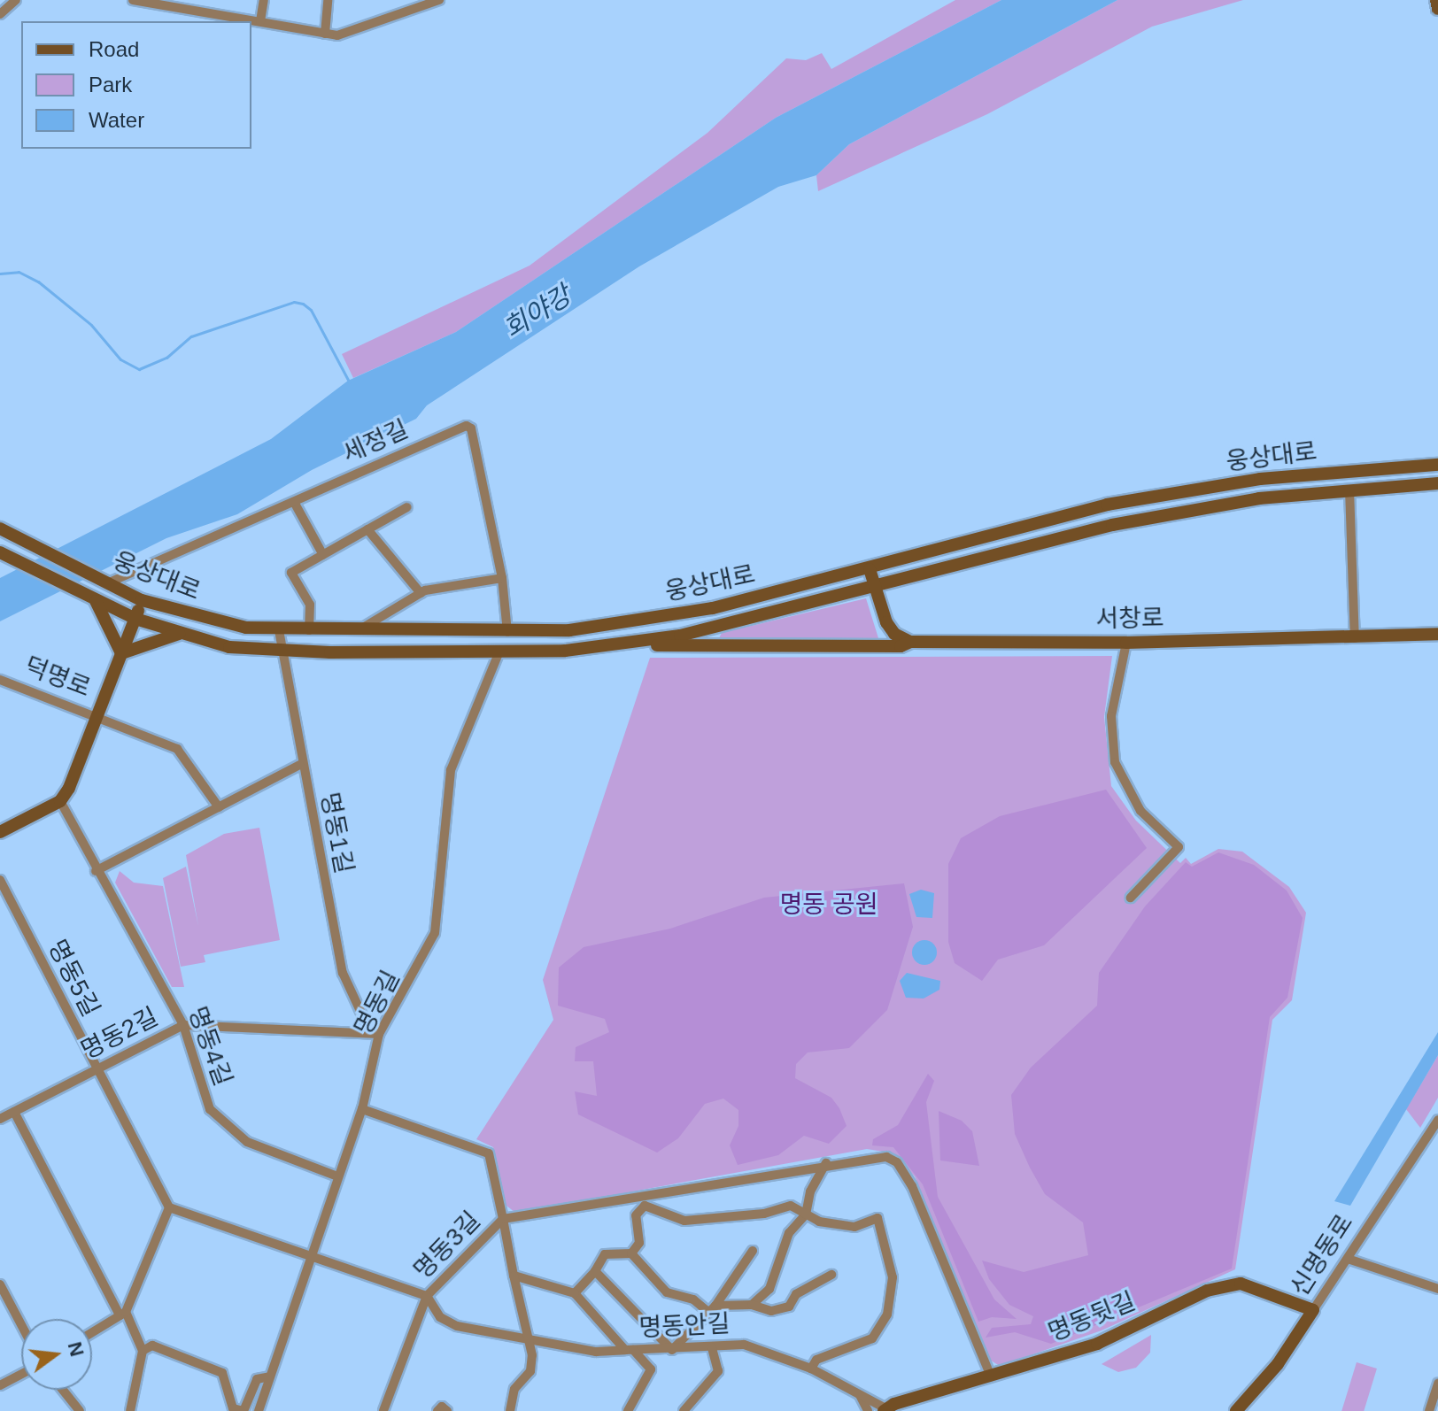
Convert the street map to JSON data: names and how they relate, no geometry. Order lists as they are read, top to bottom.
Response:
{
  "streets": {
    "main road": [
      "웅상대로",
      "서창로",
      "덕명로",
      "신명동로",
      "명동뒷길"
    ],
    "street": [
      "세정길",
      "명동1길",
      "명동5길",
      "명동길",
      "명동2길",
      "명동4길",
      "명동3길",
      "명동안길"
    ]
  },
  "crossings": [
    ["세정길", "웅상대로"],
    ["웅상대로", "서창로"],
    ["웅상대로", "덕명로"],
    ["웅상대로", "명동1길"],
    ["웅상대로", "명동길"],
    ["덕명로", "명동4길"],
    ["명동1길", "명동길"],
    ["명동1길", "명동2길"],
    ["명동5길", "명동2길"],
    ["명동길", "명동2길"],
    ["명동길", "명동4길"],
    ["명동길", "명동3길"],
    ["명동2길", "명동4길"],
    ["신명동로", "명동뒷길"],
    ["명동뒷길", "명동안길"]
  ],
  "water": ["회야강"],
  "parks": ["명동 공원"],
  "legend": ["Road", "Park", "Water"],
  "north": "right"
}
